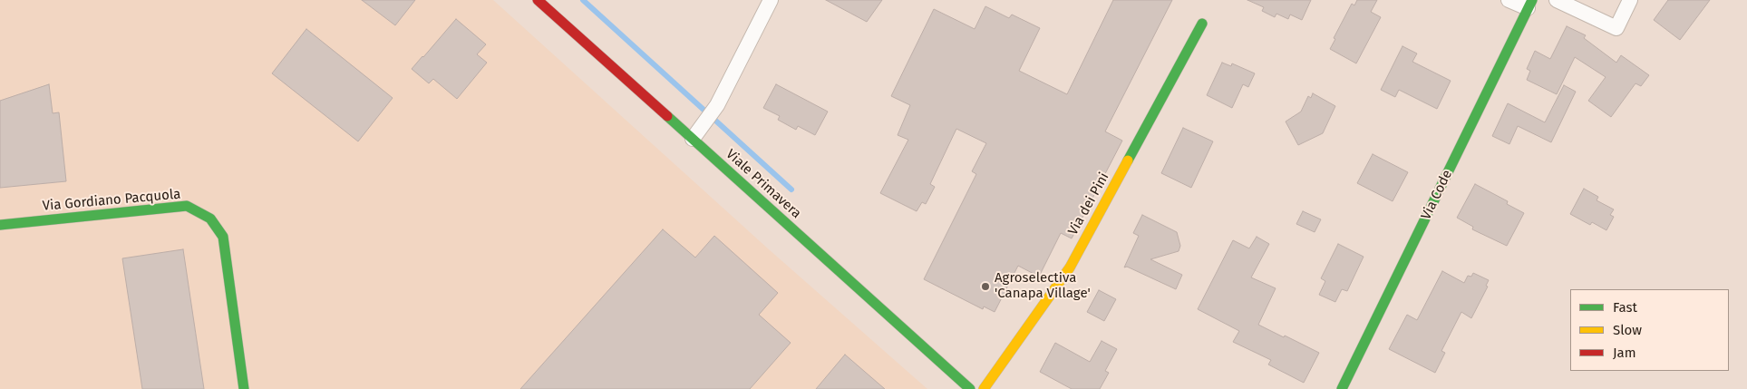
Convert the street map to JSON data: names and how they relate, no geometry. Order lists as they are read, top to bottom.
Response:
{
  "streets": {
    "street": [
      "Viale Primavera",
      "Via Code",
      "Via Gordiano Pacquola",
      "Via dei Pini"
    ]
  },
  "places": ["Agroselectiva 'Canapa Village'"],
  "legend": ["Fast", "Slow", "Jam"]
}
